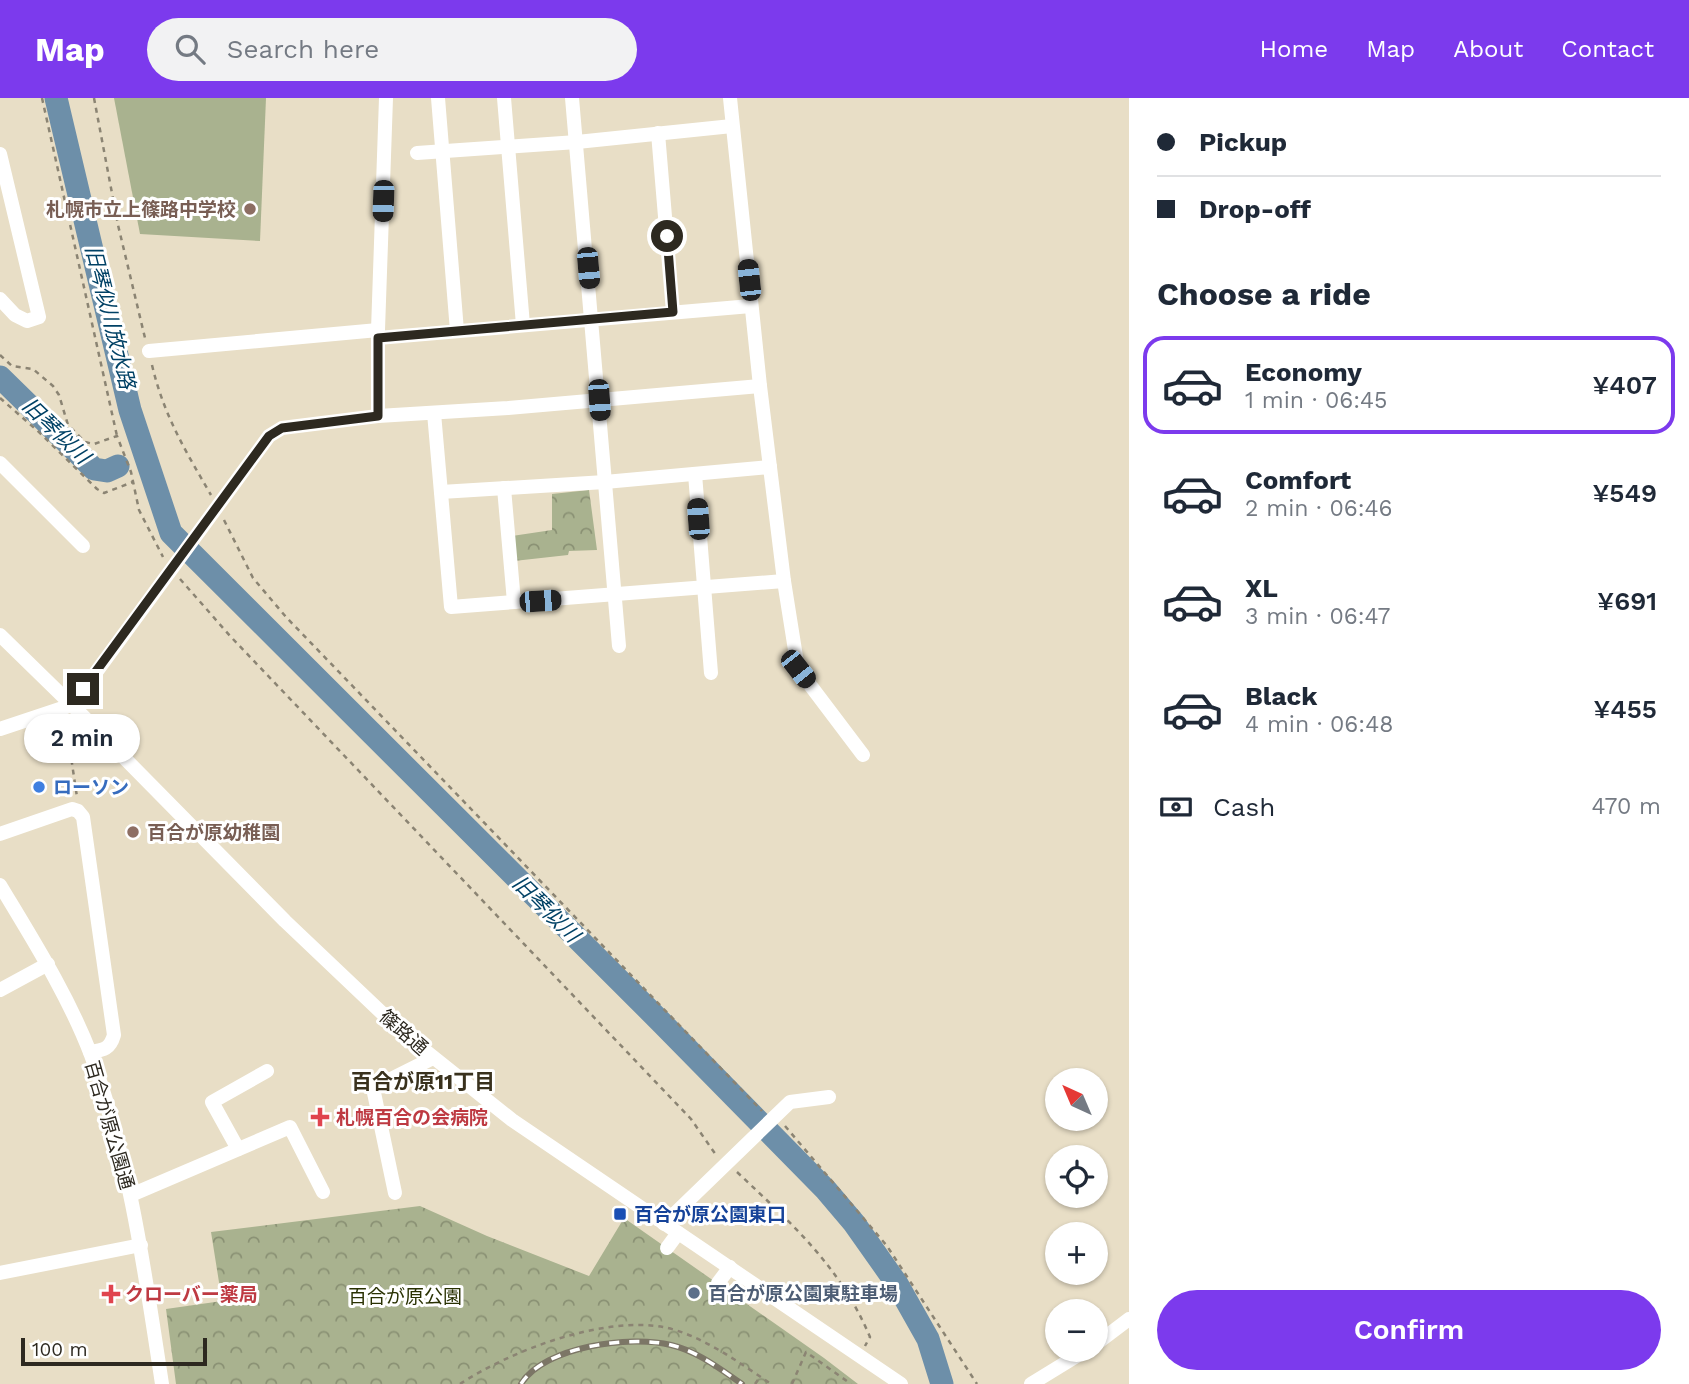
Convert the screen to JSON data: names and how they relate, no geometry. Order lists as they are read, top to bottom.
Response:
{
  "streets": {
    "street": ["篠路通", "百合が原公園通"]
  },
  "districts": ["百合が原11丁目"],
  "water": ["旧琴似川放水路", "旧琴似川"],
  "parks": ["百合が原公園"],
  "places": {
    "other": [
      "札幌市立上篠路中学校",
      "ローソン",
      "百合が原幼稚園",
      "百合が原公園東駐車場"
    ],
    "health": ["札幌百合の会病院", "クローバー薬局"],
    "transit": ["百合が原公園東口"]
  },
  "scale_bar": "100 m",
  "north": "top left",
  "page": {
    "header": "Map",
    "search": "Search here",
    "nav": [
      "Home",
      "Map",
      "About",
      "Contact"
    ],
    "banner": ["Pickup", "Drop-off"],
    "heading": "Choose a ride",
    "list": [
      {
        "name": "Economy",
        "note": "1 min · 06:45",
        "value": "¥407"
      },
      {
        "name": "Comfort",
        "note": "2 min · 06:46",
        "value": "¥549"
      },
      {
        "name": "XL",
        "note": "3 min · 06:47",
        "value": "¥691"
      },
      {
        "name": "Black",
        "note": "4 min · 06:48",
        "value": "¥455"
      }
    ],
    "bubble": "2 min",
    "pay": ["Cash", "470 m"],
    "map_buttons": ["+", "−"],
    "buttons": "Confirm",
    "scale": "100 m"
  }
}
